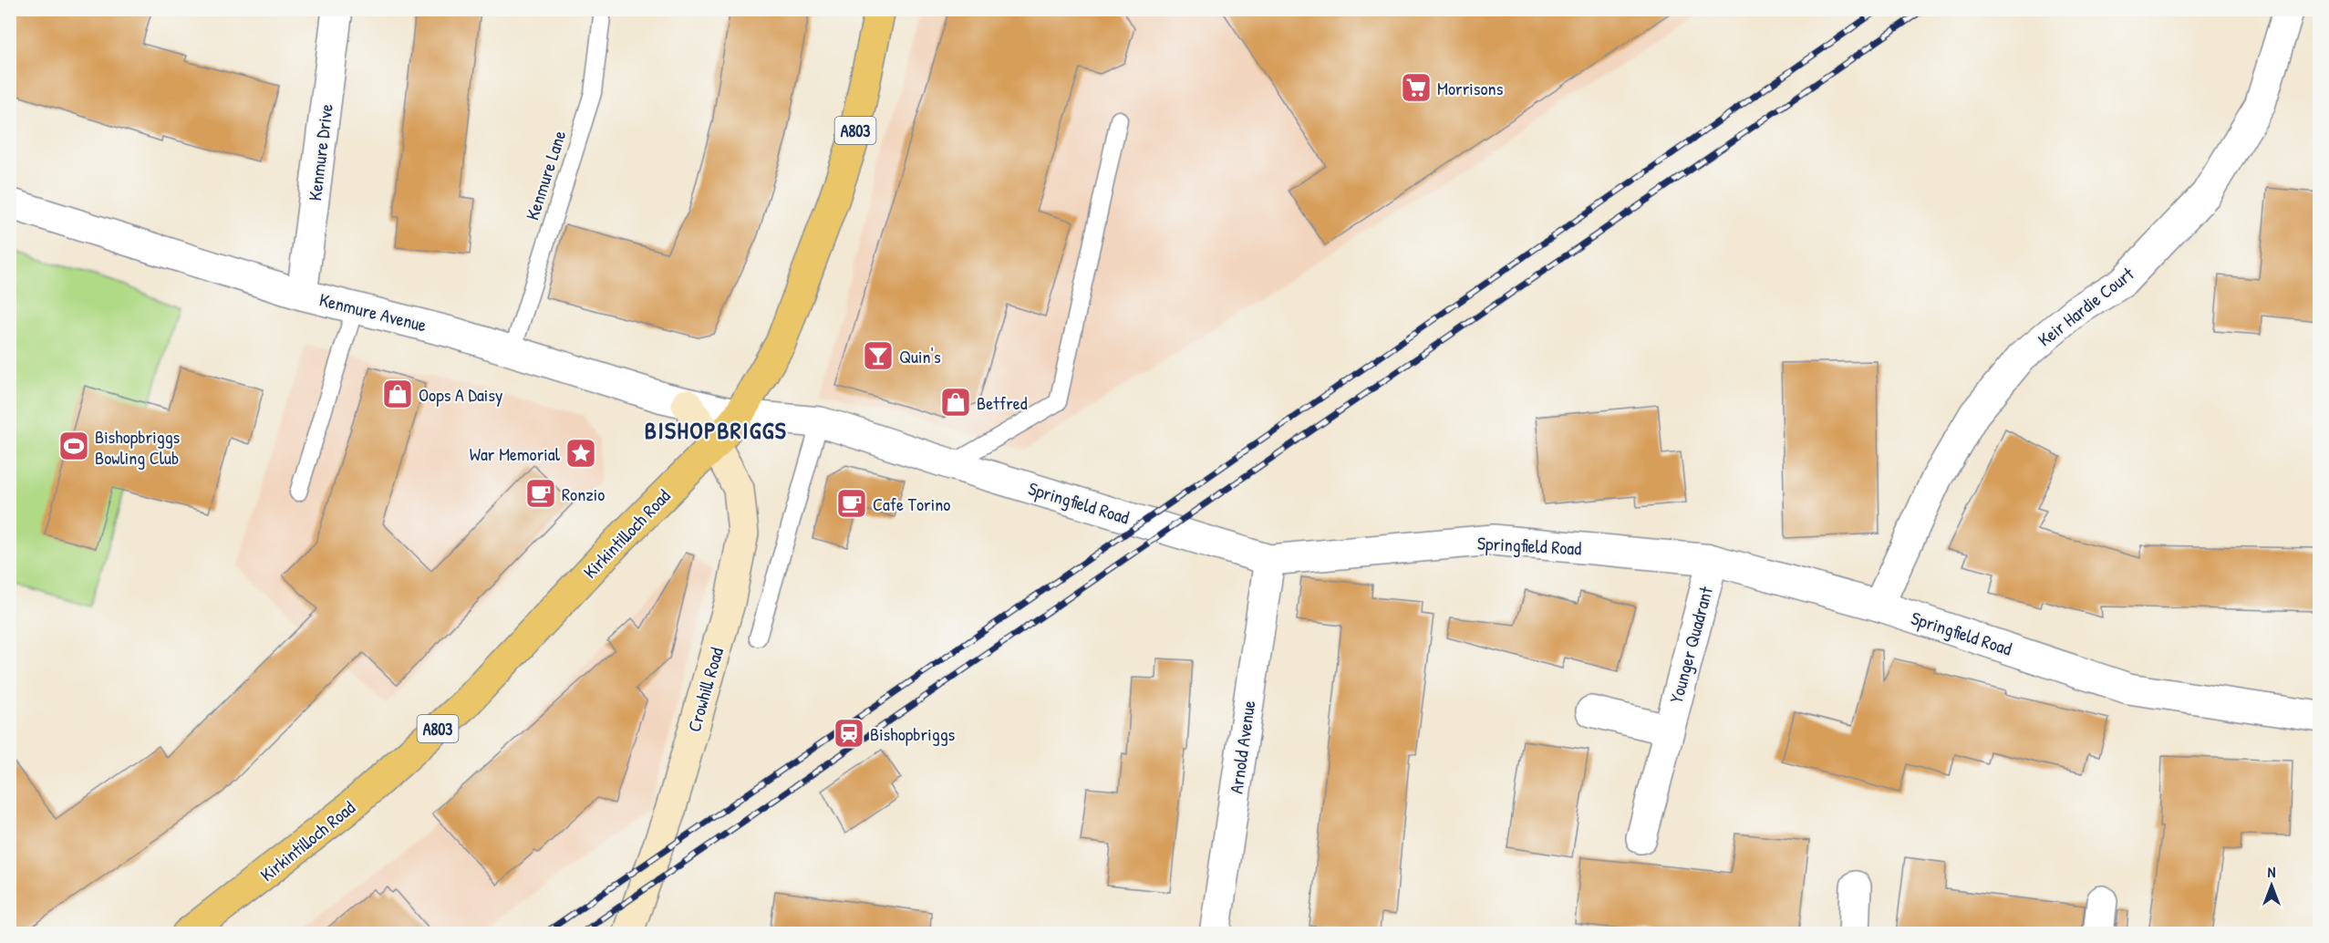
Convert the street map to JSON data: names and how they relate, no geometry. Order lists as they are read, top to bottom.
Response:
{
  "streets": {
    "main road": ["A803", "Kirkintilloch Road"],
    "street": [
      "Kenmure Drive",
      "Keir Hardie Court",
      "Kenmure Avenue",
      "Springfield Road",
      "Younger Quadrant",
      "Crowhill Road",
      "Arnold Avenue"
    ],
    "lane": ["Kenmure Lane"]
  },
  "crossings": [
    ["Kenmure Drive", "Kenmure Avenue"],
    ["Kenmure Lane", "Kenmure Avenue"],
    ["Keir Hardie Court", "Springfield Road"],
    ["Kenmure Avenue", "Springfield Road"],
    ["Kenmure Avenue", "Kirkintilloch Road"],
    ["Kenmure Avenue", "Crowhill Road"],
    ["Springfield Road", "Kirkintilloch Road"],
    ["Springfield Road", "Younger Quadrant"],
    ["Springfield Road", "Arnold Avenue"],
    ["Kirkintilloch Road", "Crowhill Road"]
  ],
  "districts": ["BISHOPBRIGGS"],
  "places": {
    "supermarket": ["Morrisons"],
    "bar": ["Quin's"],
    "shop": ["Oops A Daisy", "Betfred"],
    "sports": ["Bishopbriggs Bowling Club"],
    "place": ["War Memorial"],
    "cafe": ["Ronzio", "Cafe Torino"],
    "station": ["Bishopbriggs"]
  },
  "north": "top"
}
